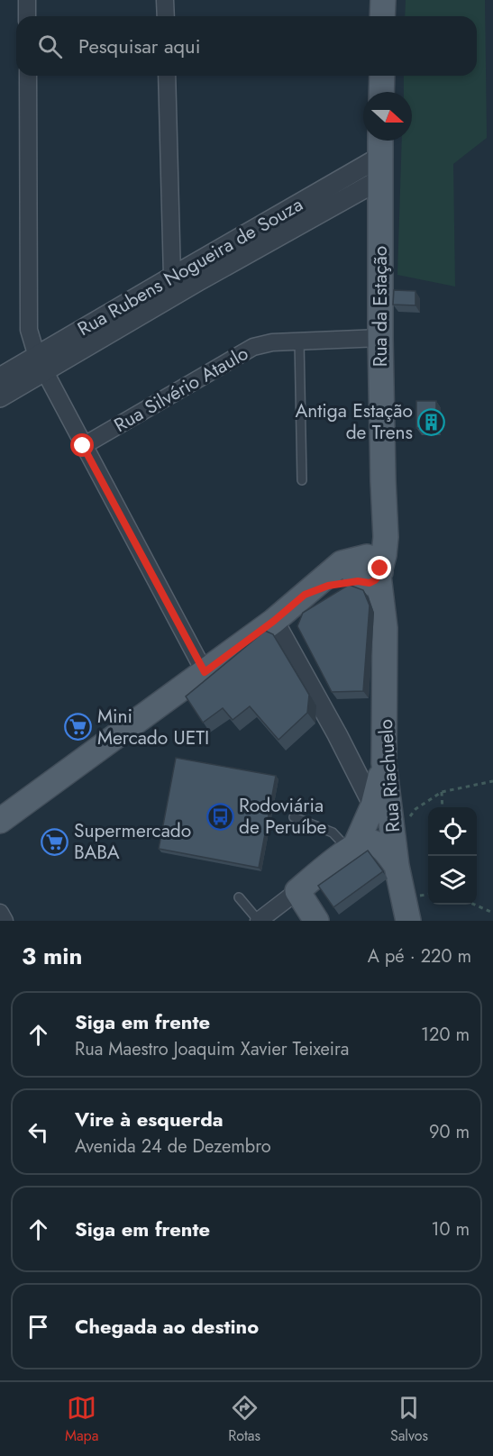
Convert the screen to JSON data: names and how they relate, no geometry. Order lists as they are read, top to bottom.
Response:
{
  "streets": {
    "main road": ["Rua da Estação", "Rua Riachuelo"],
    "street": ["Rua Rubens Nogueira de Souza", "Rua Silvério Ataulo"]
  },
  "crossings": [
    ["Rua Rubens Nogueira de Souza", "Rua da Estação"],
    ["Rua da Estação", "Rua Silvério Ataulo"],
    ["Rua da Estação", "Rua Riachuelo"]
  ],
  "places": {
    "building": ["Antiga Estação de Trens"],
    "supermarket": ["Mini Mercado UETI", "Supermercado BABA"],
    "bus stop": ["Rodoviária de Peruíbe"]
  },
  "north": "right",
  "page": {
    "search": "Pesquisar aqui",
    "heading": ["3 min", "A pé · 220 m"],
    "list": [
      ["Siga em frente", "Rua Maestro Joaquim Xavier Teixeira", "120 m"],
      ["Vire à esquerda", "Avenida 24 de Dezembro", "90 m"],
      ["Siga em frente", "10 m"],
      "Chegada ao destino"
    ],
    "nav": ["Mapa", "Rotas", "Salvos"]
  }
}
